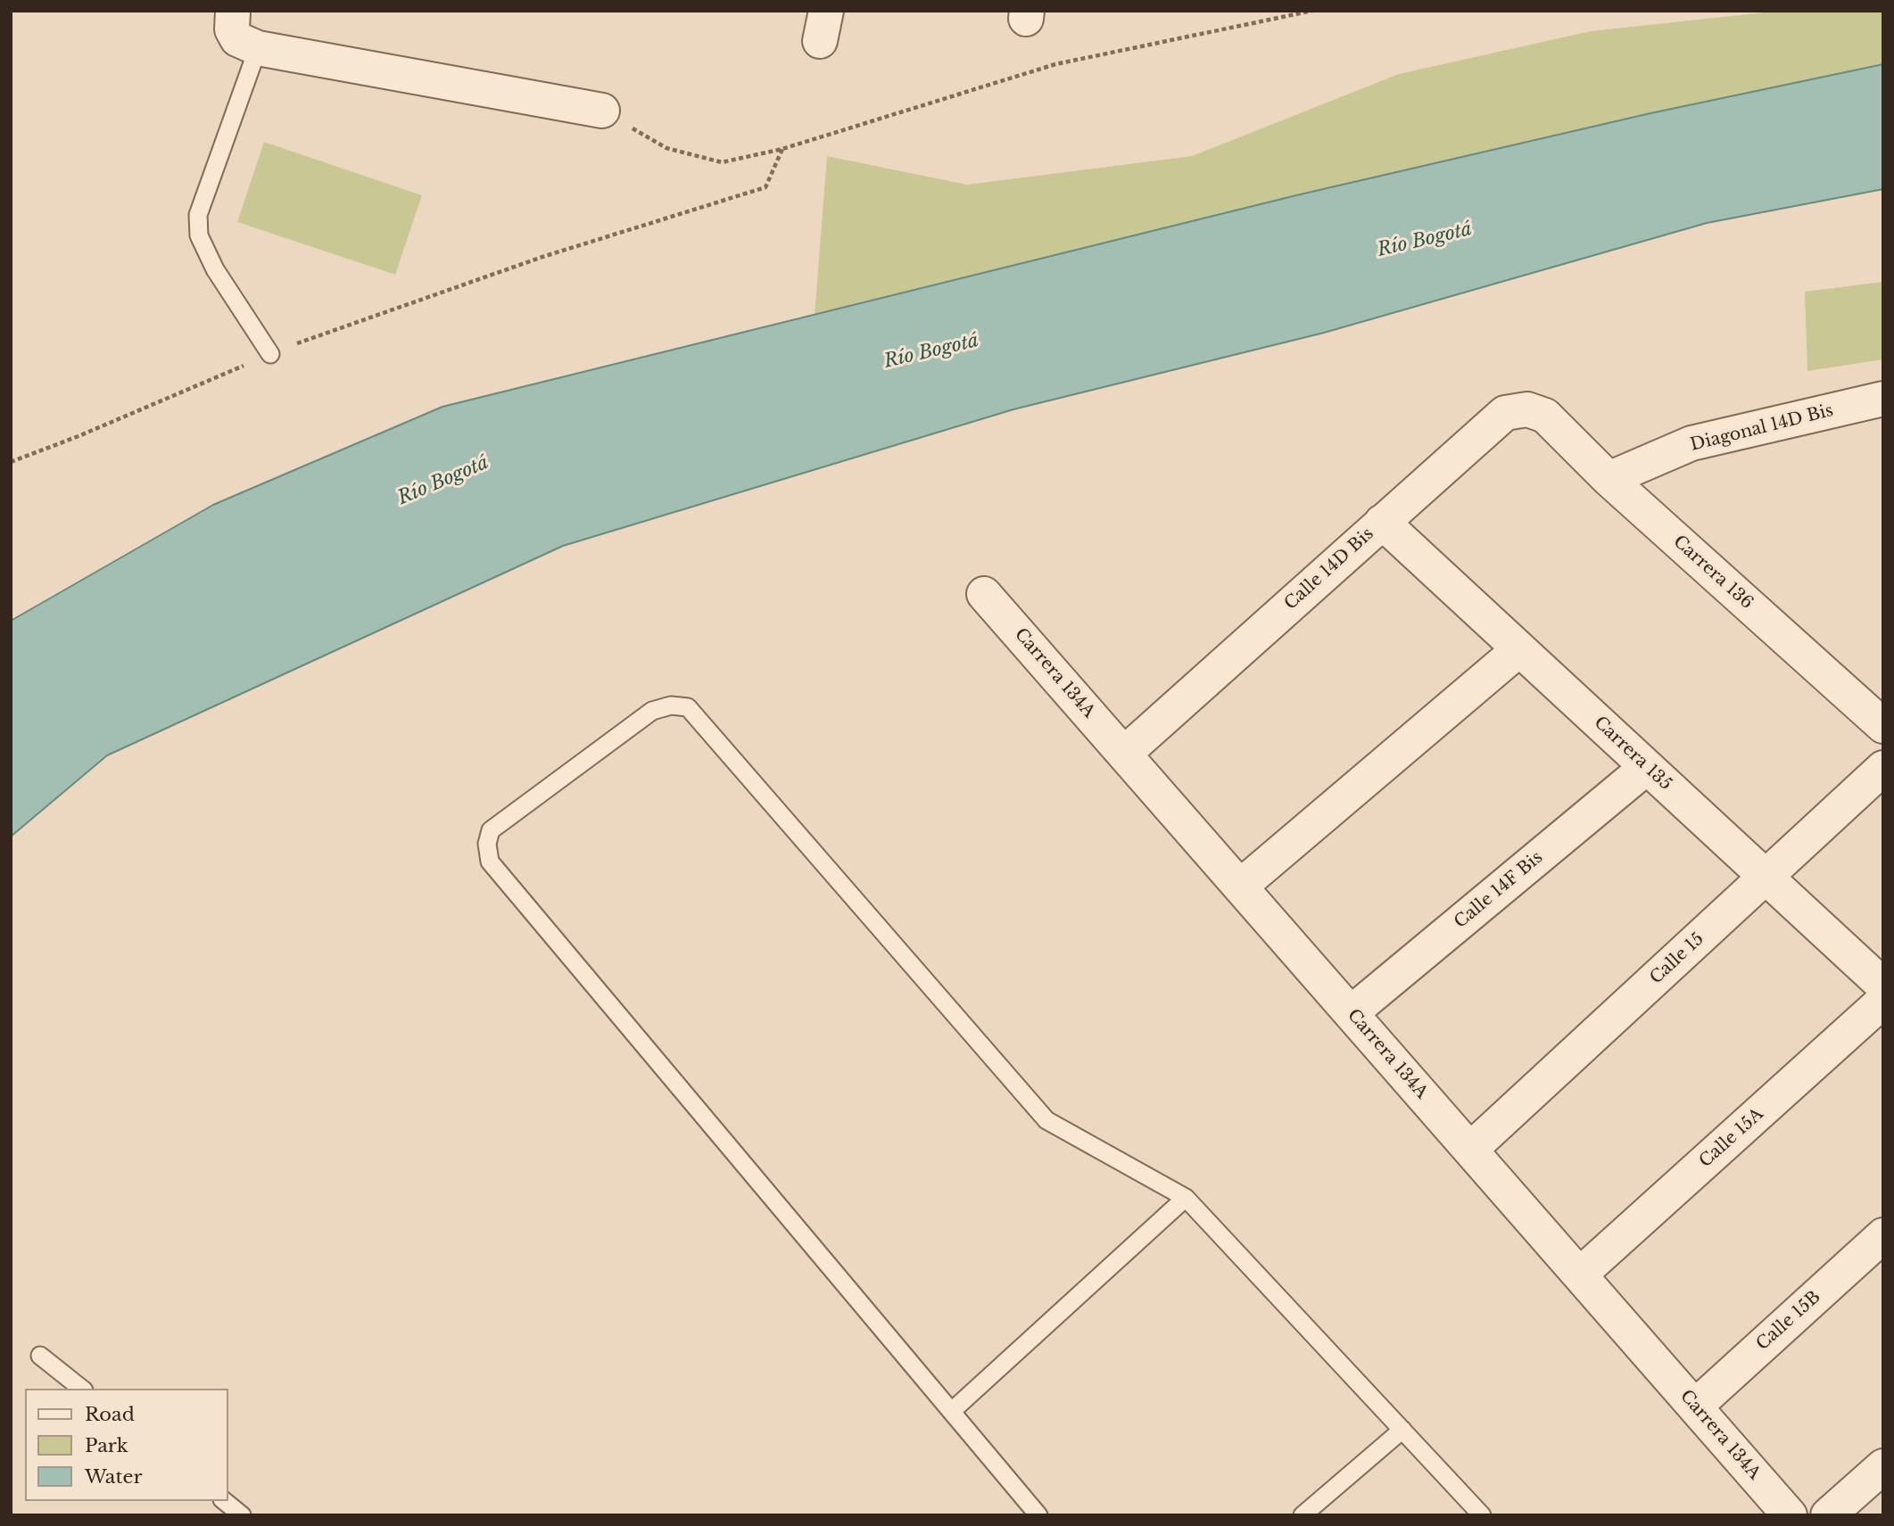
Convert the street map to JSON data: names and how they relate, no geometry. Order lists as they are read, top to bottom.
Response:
{
  "streets": {
    "street": [
      "Diagonal 14D Bis",
      "Calle 14D Bis",
      "Carrera 136",
      "Carrera 134A",
      "Carrera 135",
      "Calle 14F Bis",
      "Calle 15",
      "Calle 15A",
      "Calle 15B"
    ]
  },
  "crossings": [
    ["Diagonal 14D Bis", "Carrera 136"],
    ["Calle 14D Bis", "Carrera 136"],
    ["Calle 14D Bis", "Carrera 134A"],
    ["Calle 14D Bis", "Carrera 135"],
    ["Carrera 134A", "Calle 14F Bis"],
    ["Carrera 134A", "Calle 15"],
    ["Carrera 134A", "Calle 15A"],
    ["Carrera 134A", "Calle 15B"],
    ["Carrera 135", "Calle 14F Bis"],
    ["Carrera 135", "Calle 15"]
  ],
  "water": ["Río Bogotá"],
  "legend": ["Road", "Park", "Water"]
}
